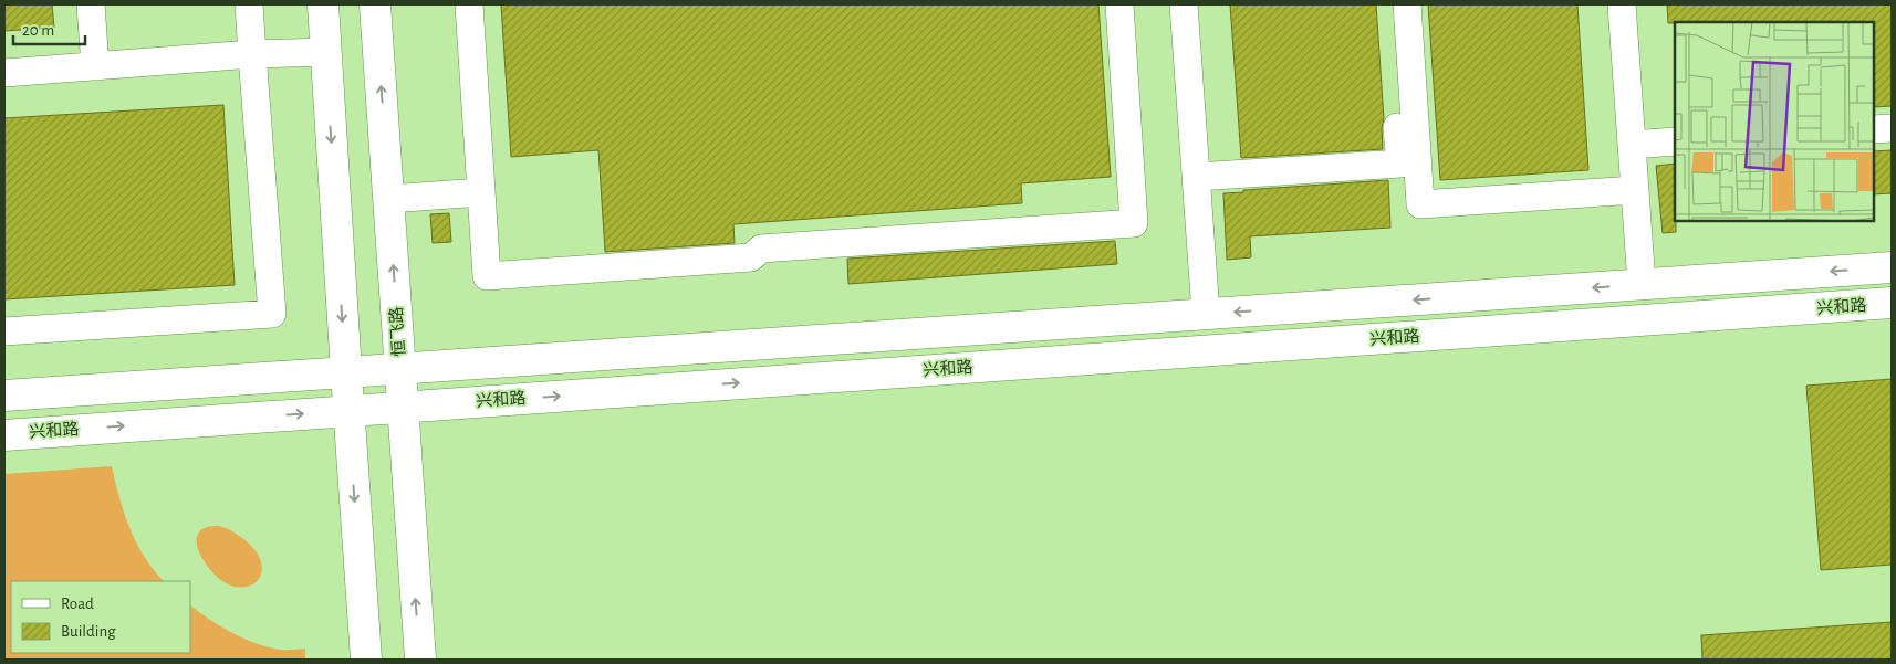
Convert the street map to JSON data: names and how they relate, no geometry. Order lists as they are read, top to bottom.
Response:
{
  "streets": {
    "main road": ["兴和路", "恒飞路"]
  },
  "crossings": [
    ["兴和路", "恒飞路"]
  ],
  "legend": ["Road", "Building"],
  "scale_bar": "20 m"
}
